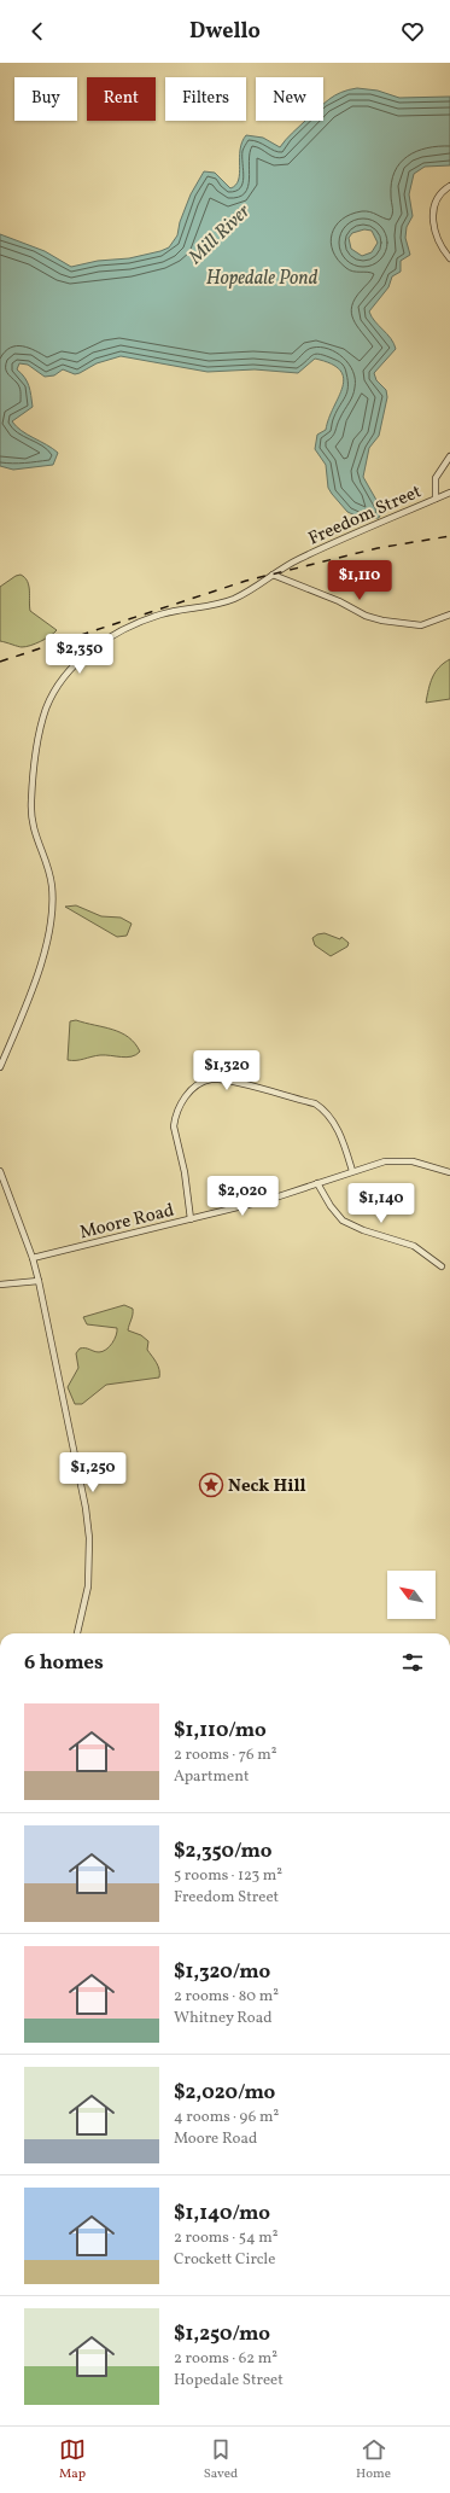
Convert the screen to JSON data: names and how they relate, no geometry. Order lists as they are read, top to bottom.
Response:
{
  "streets": {
    "street": ["Freedom Street", "Moore Road"]
  },
  "water": ["Mill River", "Hopedale Pond"],
  "places": {
    "place": ["Neck Hill"]
  },
  "north": "top left",
  "page": {
    "header": "Dwello",
    "chip": [
      "Buy",
      "Rent",
      "Filters",
      "New"
    ],
    "price": [
      "$1,110",
      "$2,350",
      "$1,320",
      "$2,020",
      "$1,140",
      "$1,250"
    ],
    "heading": "6 homes",
    "list": [
      {
        "name": "$1,110/mo",
        "note": "2 rooms · 76 m² · Apartment"
      },
      {
        "name": "$2,350/mo",
        "note": "5 rooms · 123 m² · Freedom Street"
      },
      {
        "name": "$1,320/mo",
        "note": "2 rooms · 80 m² · Whitney Road"
      },
      {
        "name": "$2,020/mo",
        "note": "4 rooms · 96 m² · Moore Road"
      },
      {
        "name": "$1,140/mo",
        "note": "2 rooms · 54 m² · Crockett Circle"
      },
      {
        "name": "$1,250/mo",
        "note": "2 rooms · 62 m² · Hopedale Street"
      }
    ],
    "tabs": ["Map", "Saved", "Home"]
  }
}
